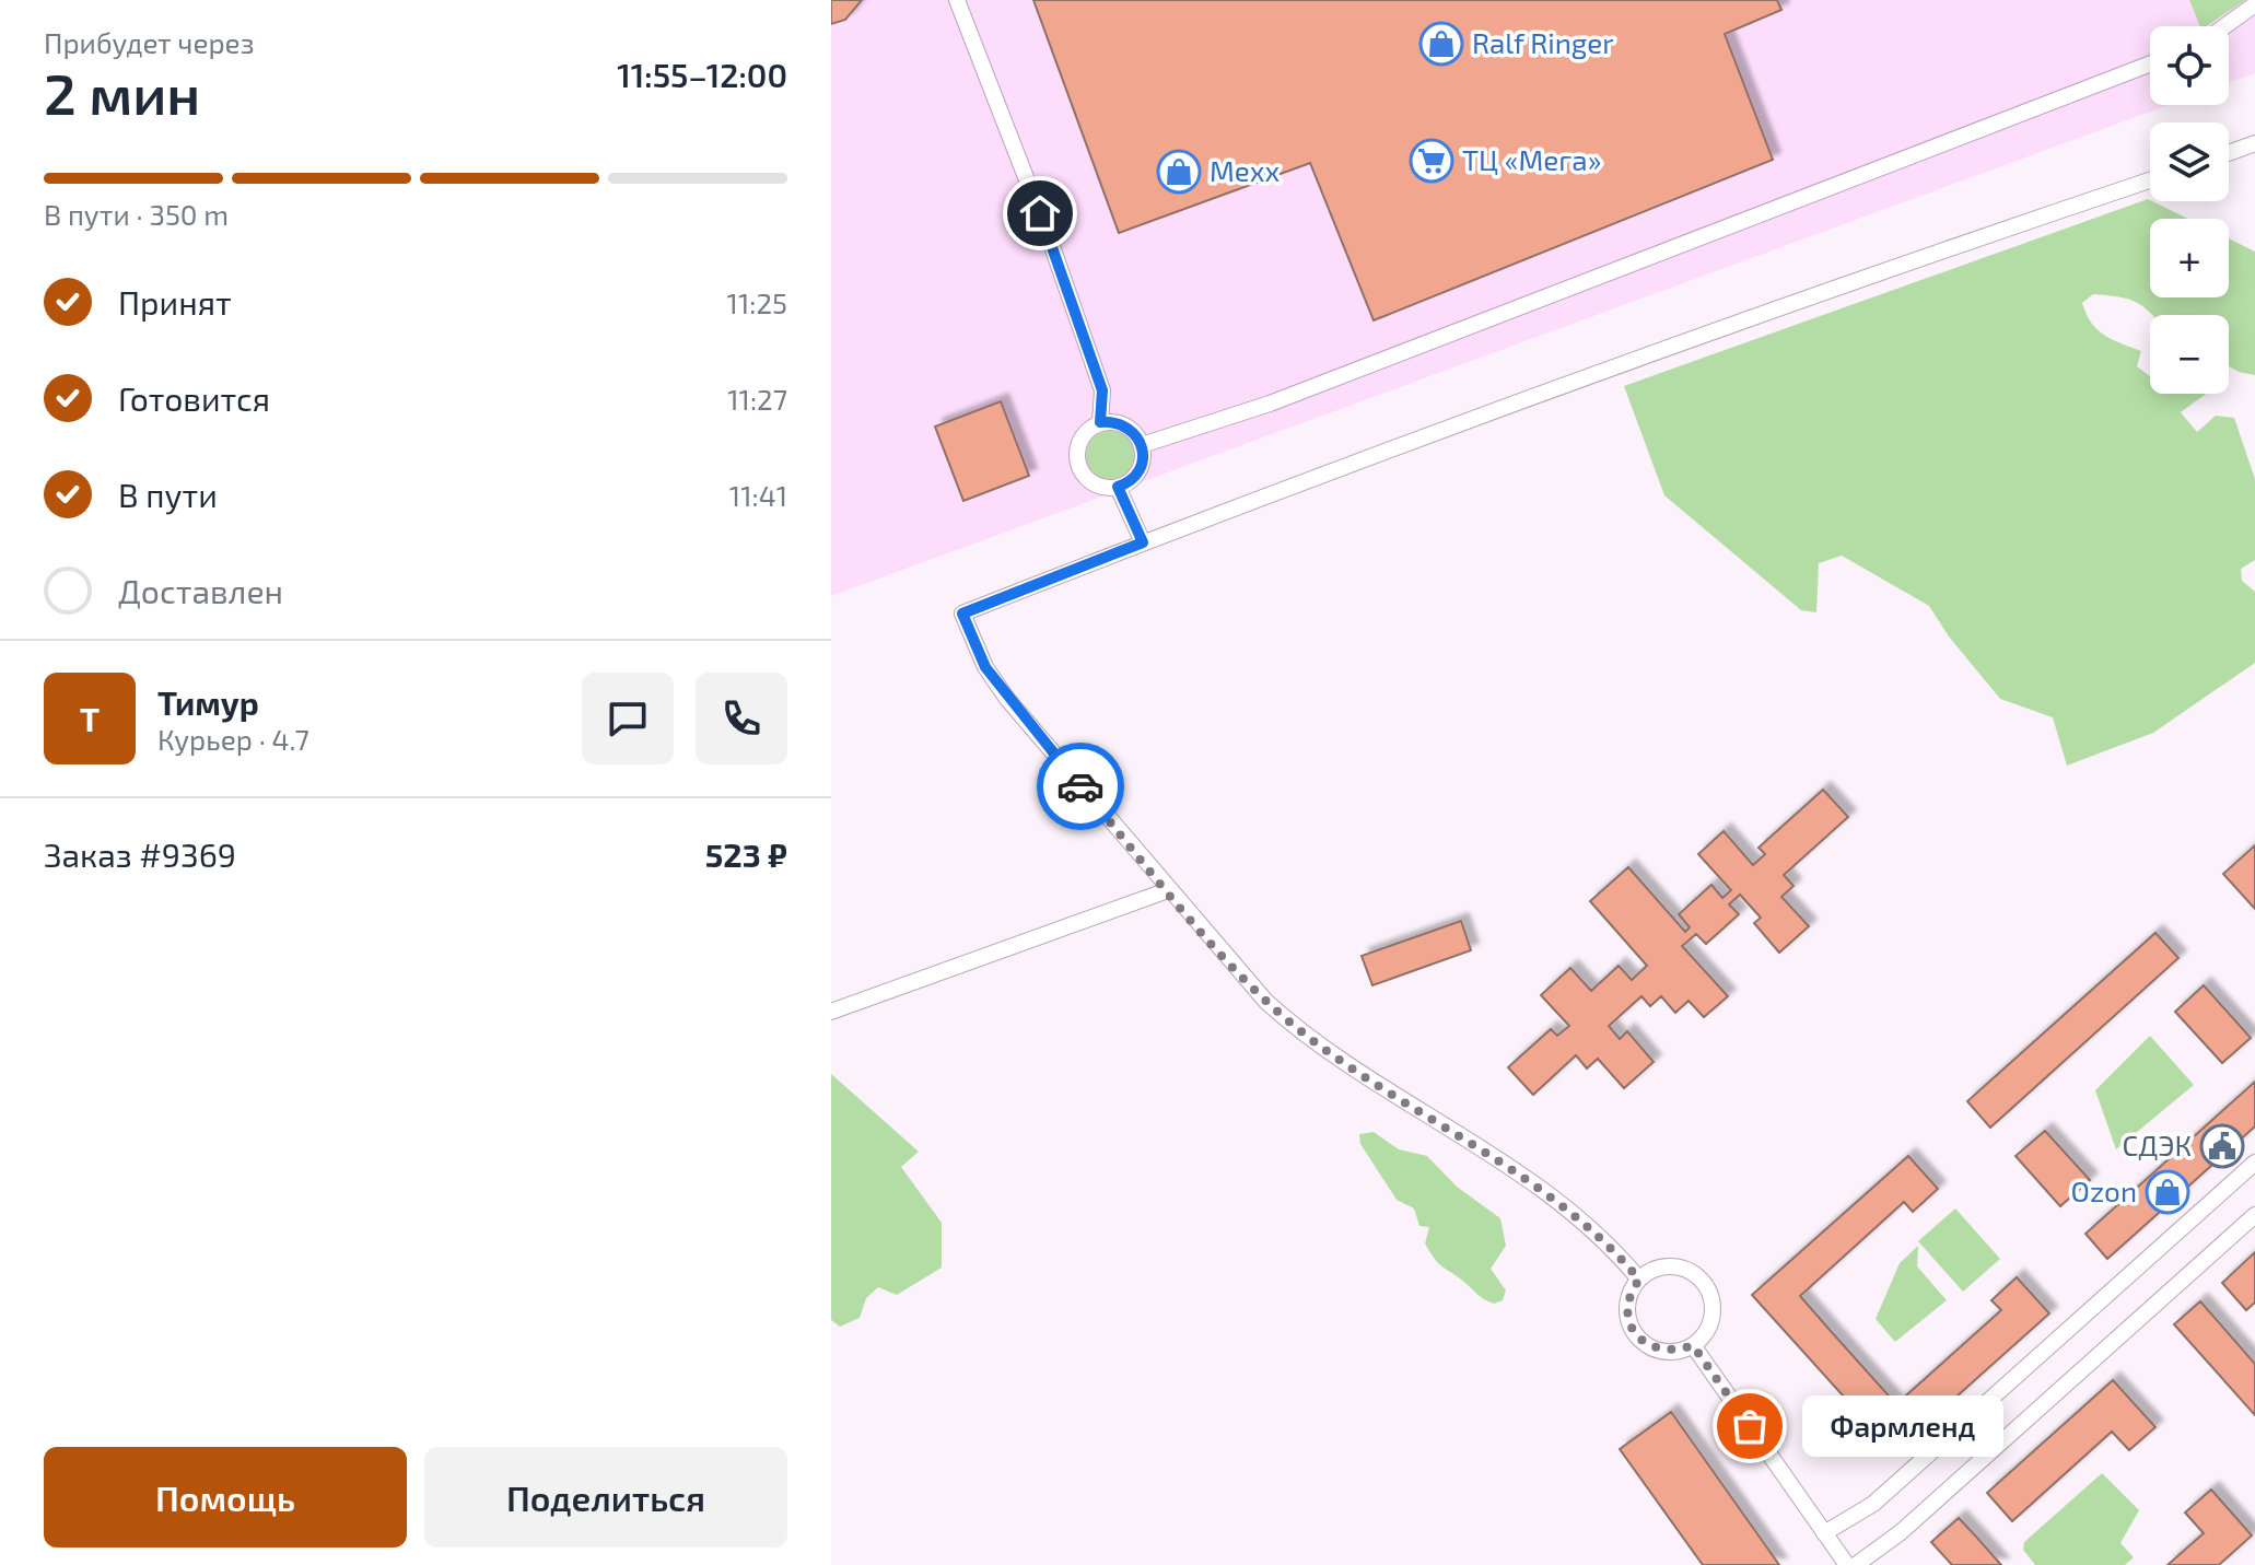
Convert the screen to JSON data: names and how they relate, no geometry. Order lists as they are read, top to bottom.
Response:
{
  "places": {
    "shop": ["Ralf Ringer", "Mexx", "Ozon"],
    "supermarket": ["ТЦ «Мега»"],
    "public building": ["СДЭК"],
    "other": ["Фармленд"]
  },
  "page": {
    "heading": ["2 мин", "Прибудет через", "11:55–12:00"],
    "panel": [
      "Тимур",
      "Курьер · 4.7",
      "Заказ #9369",
      "523 ₽"
    ],
    "map_buttons": ["+", "−"],
    "bar": "В пути · 350 m",
    "list": [
      ["Принят", "11:25"],
      ["Готовится", "11:27"],
      ["В пути", "11:41"],
      "Доставлен"
    ],
    "round": "Т",
    "bubble": "Фармленд",
    "buttons": ["Помощь", "Поделиться"]
  }
}
